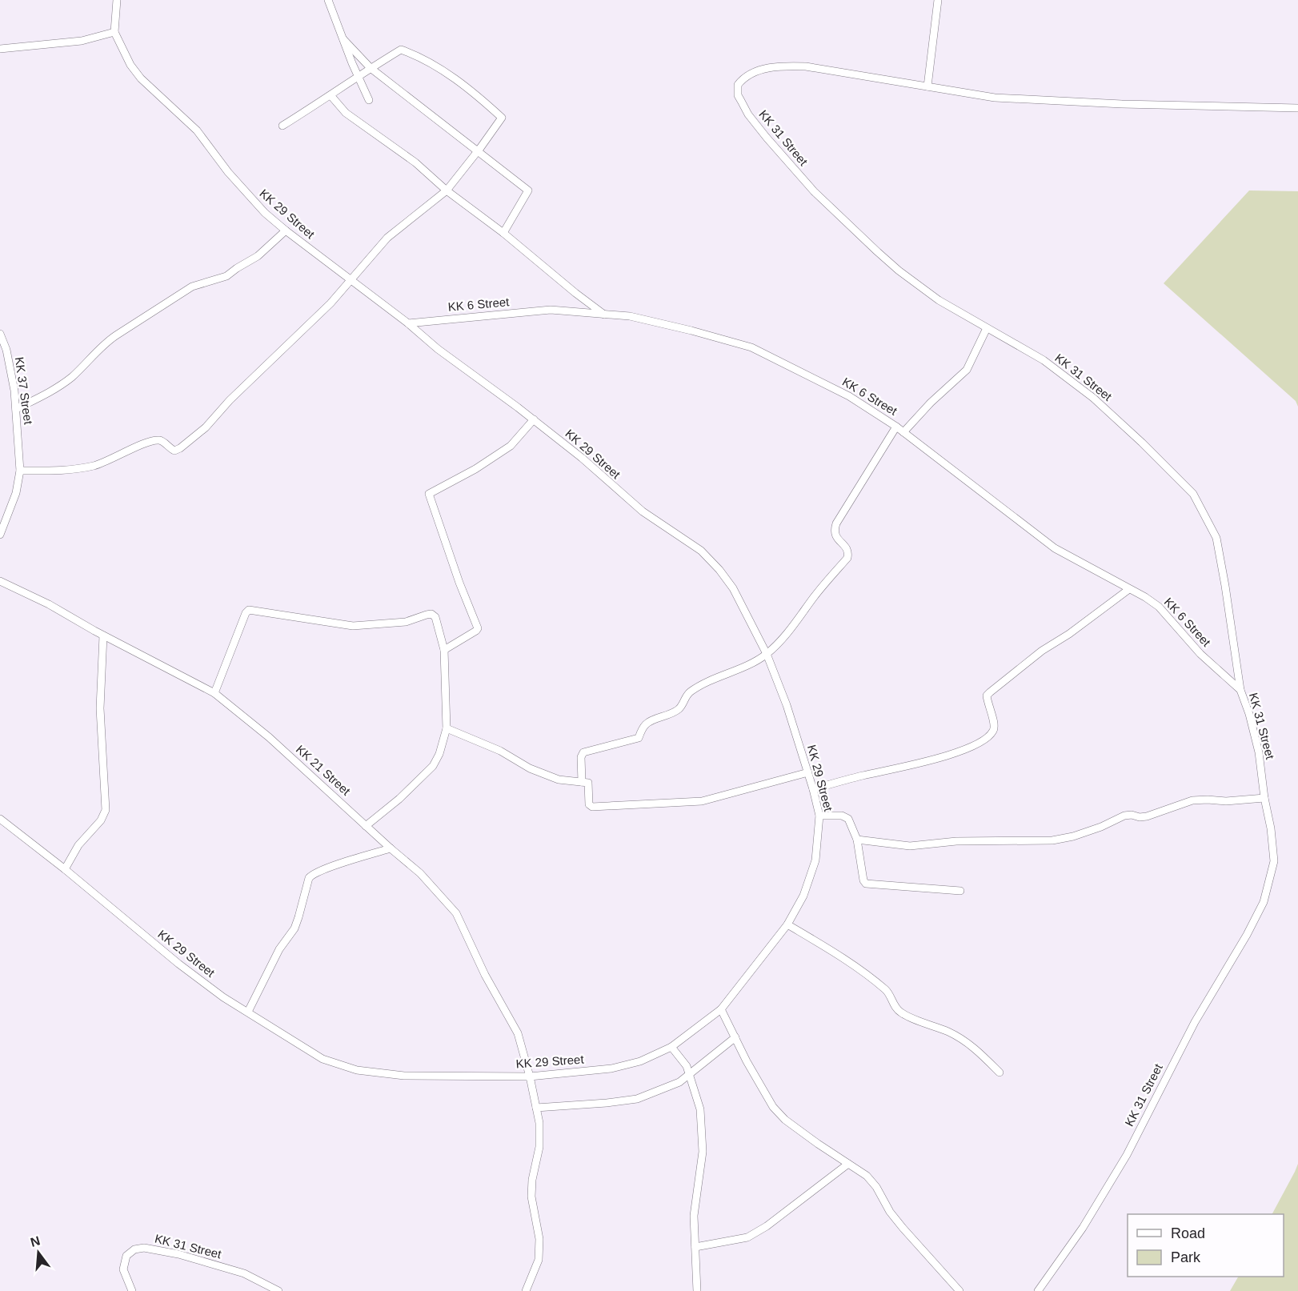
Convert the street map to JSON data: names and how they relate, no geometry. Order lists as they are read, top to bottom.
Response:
{
  "streets": {
    "street": [
      "KK 31 Street",
      "KK 29 Street",
      "KK 6 Street",
      "KK 37 Street",
      "KK 21 Street"
    ]
  },
  "crossings": [
    ["KK 31 Street", "KK 6 Street"],
    ["KK 29 Street", "KK 6 Street"],
    ["KK 29 Street", "KK 21 Street"]
  ],
  "legend": ["Road", "Park"],
  "north": "top"
}
